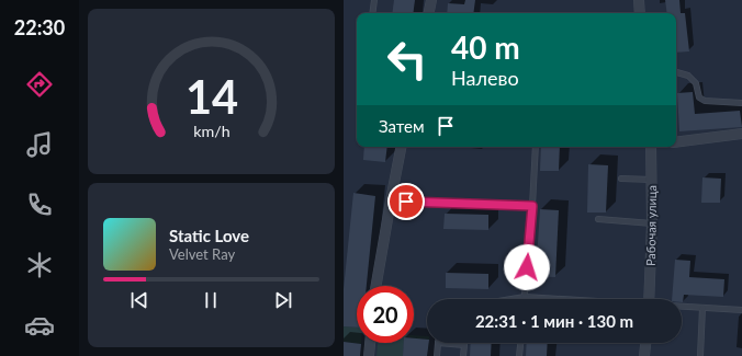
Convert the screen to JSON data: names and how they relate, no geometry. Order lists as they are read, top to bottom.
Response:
{
  "streets": {
    "street": ["Рабочая улица"]
  },
  "page": {
    "tabs": "22:30",
    "turn": ["40 m", "Налево"],
    "then": "Затем",
    "song": ["Static Love", "Velvet Ray"],
    "limit": "20",
    "trip": "22:31 · 1 мин · 130 m",
    "gauge": ["14", "km/h"]
  }
}
